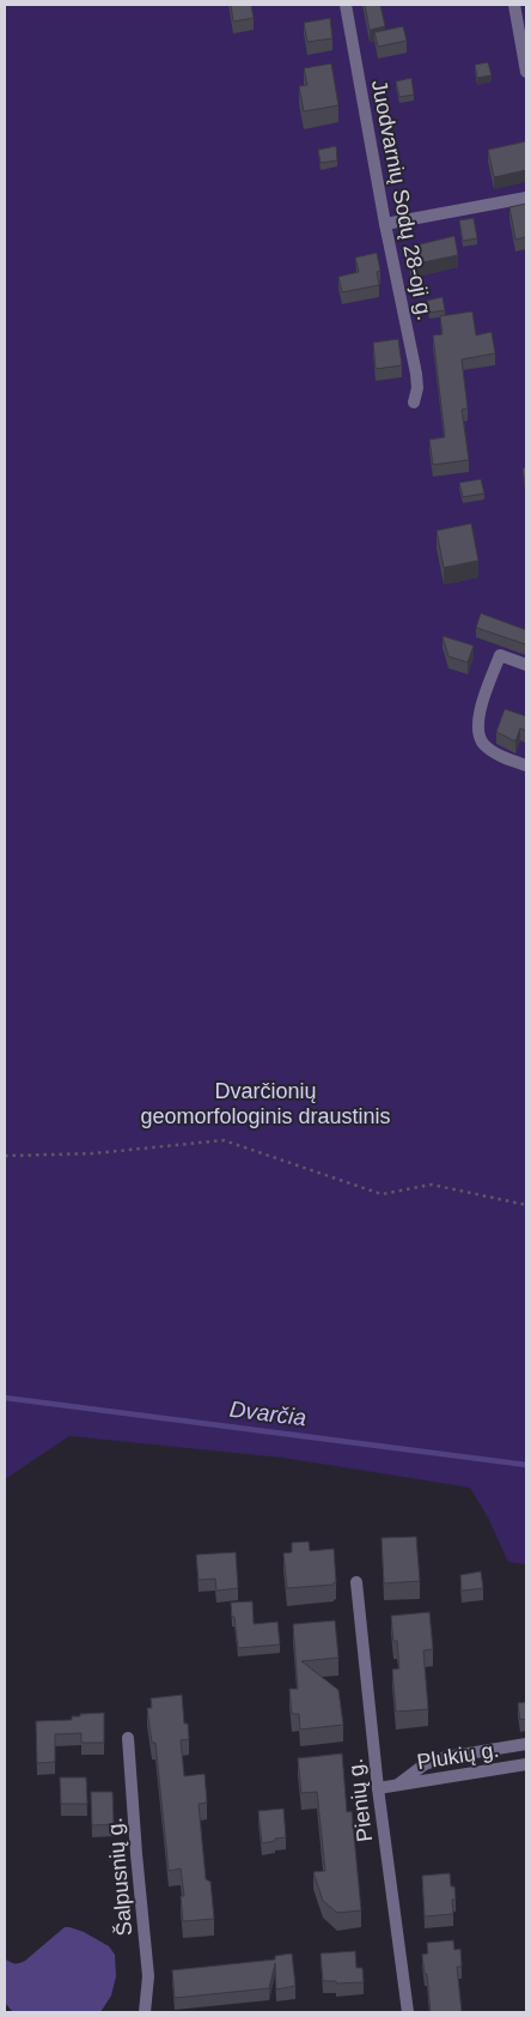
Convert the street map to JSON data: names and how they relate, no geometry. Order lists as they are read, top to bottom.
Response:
{
  "streets": {
    "street": [
      "Juodvarnių Sodų 28-oji g.",
      "Plukių g.",
      "Pienių g.",
      "Šalpusnių g."
    ]
  },
  "crossings": [
    ["Plukių g.", "Pienių g."]
  ],
  "water": ["Dvarčia"],
  "parks": ["Dvarčionių geomorfologinis draustinis"]
}
